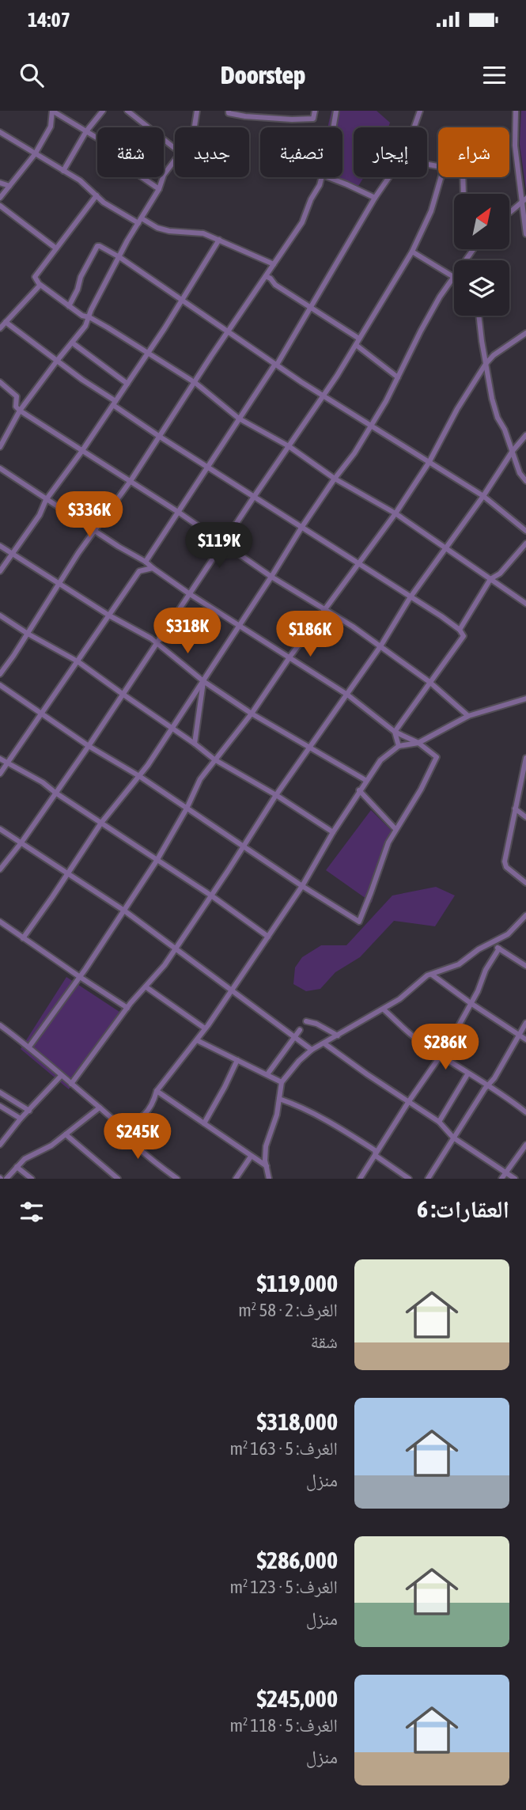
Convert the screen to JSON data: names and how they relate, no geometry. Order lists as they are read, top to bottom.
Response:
{
  "north": "top right",
  "page": {
    "status": "14:07",
    "header": "Doorstep",
    "chip": [
      "شراء",
      "إيجار",
      "تصفية",
      "جديد",
      "شقة"
    ],
    "price": [
      "$336K",
      "$119K",
      "$318K",
      "$186K",
      "$286K",
      "$245K"
    ],
    "heading": "العقارات: 6",
    "list": [
      {
        "name": "$119,000",
        "note": "الغرف: 2 · 58 m² · شقة"
      },
      {
        "name": "$318,000",
        "note": "الغرف: 5 · 163 m² · منزل"
      },
      {
        "name": "$286,000",
        "note": "الغرف: 5 · 123 m² · منزل"
      },
      {
        "name": "$245,000",
        "note": "الغرف: 5 · 118 m² · منزل"
      }
    ]
  }
}
